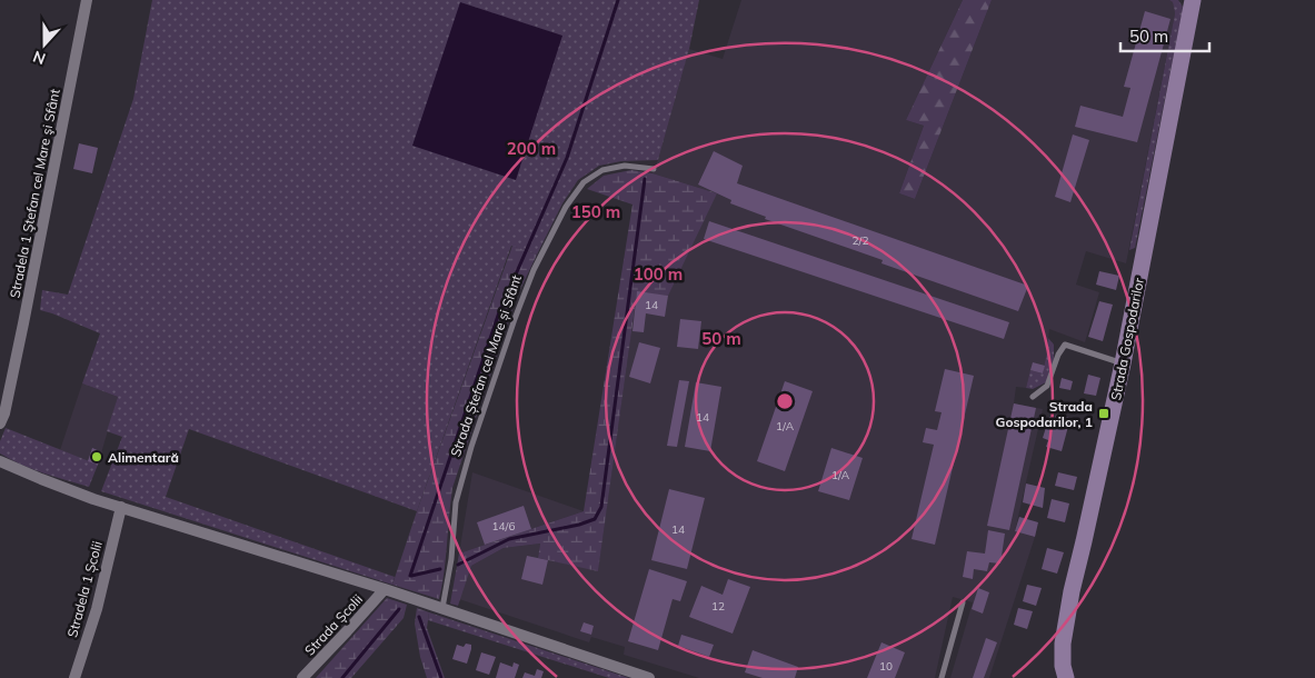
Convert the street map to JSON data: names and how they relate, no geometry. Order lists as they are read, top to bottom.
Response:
{
  "streets": {
    "street": [
      "Stradela 1 Ştefan cel Mare şi Sfânt",
      "Strada Gospodarilor",
      "Stradela 1 Școlii",
      "Strada Școlii"
    ],
    "lane": ["Strada Ștefan cel Mare și Sfânt"]
  },
  "places": {
    "transit": ["Strada Gospodarilor, 1"],
    "other": ["Alimentară"]
  },
  "house_numbers": [
    "2/2",
    "14",
    "14",
    "1/A",
    "1/A",
    "14/6",
    "14",
    "12",
    "10"
  ],
  "scale_bar": "50 m",
  "north": "bottom",
  "rings": [
    "200 m",
    "150 m",
    "100 m",
    "50 m"
  ]
}
